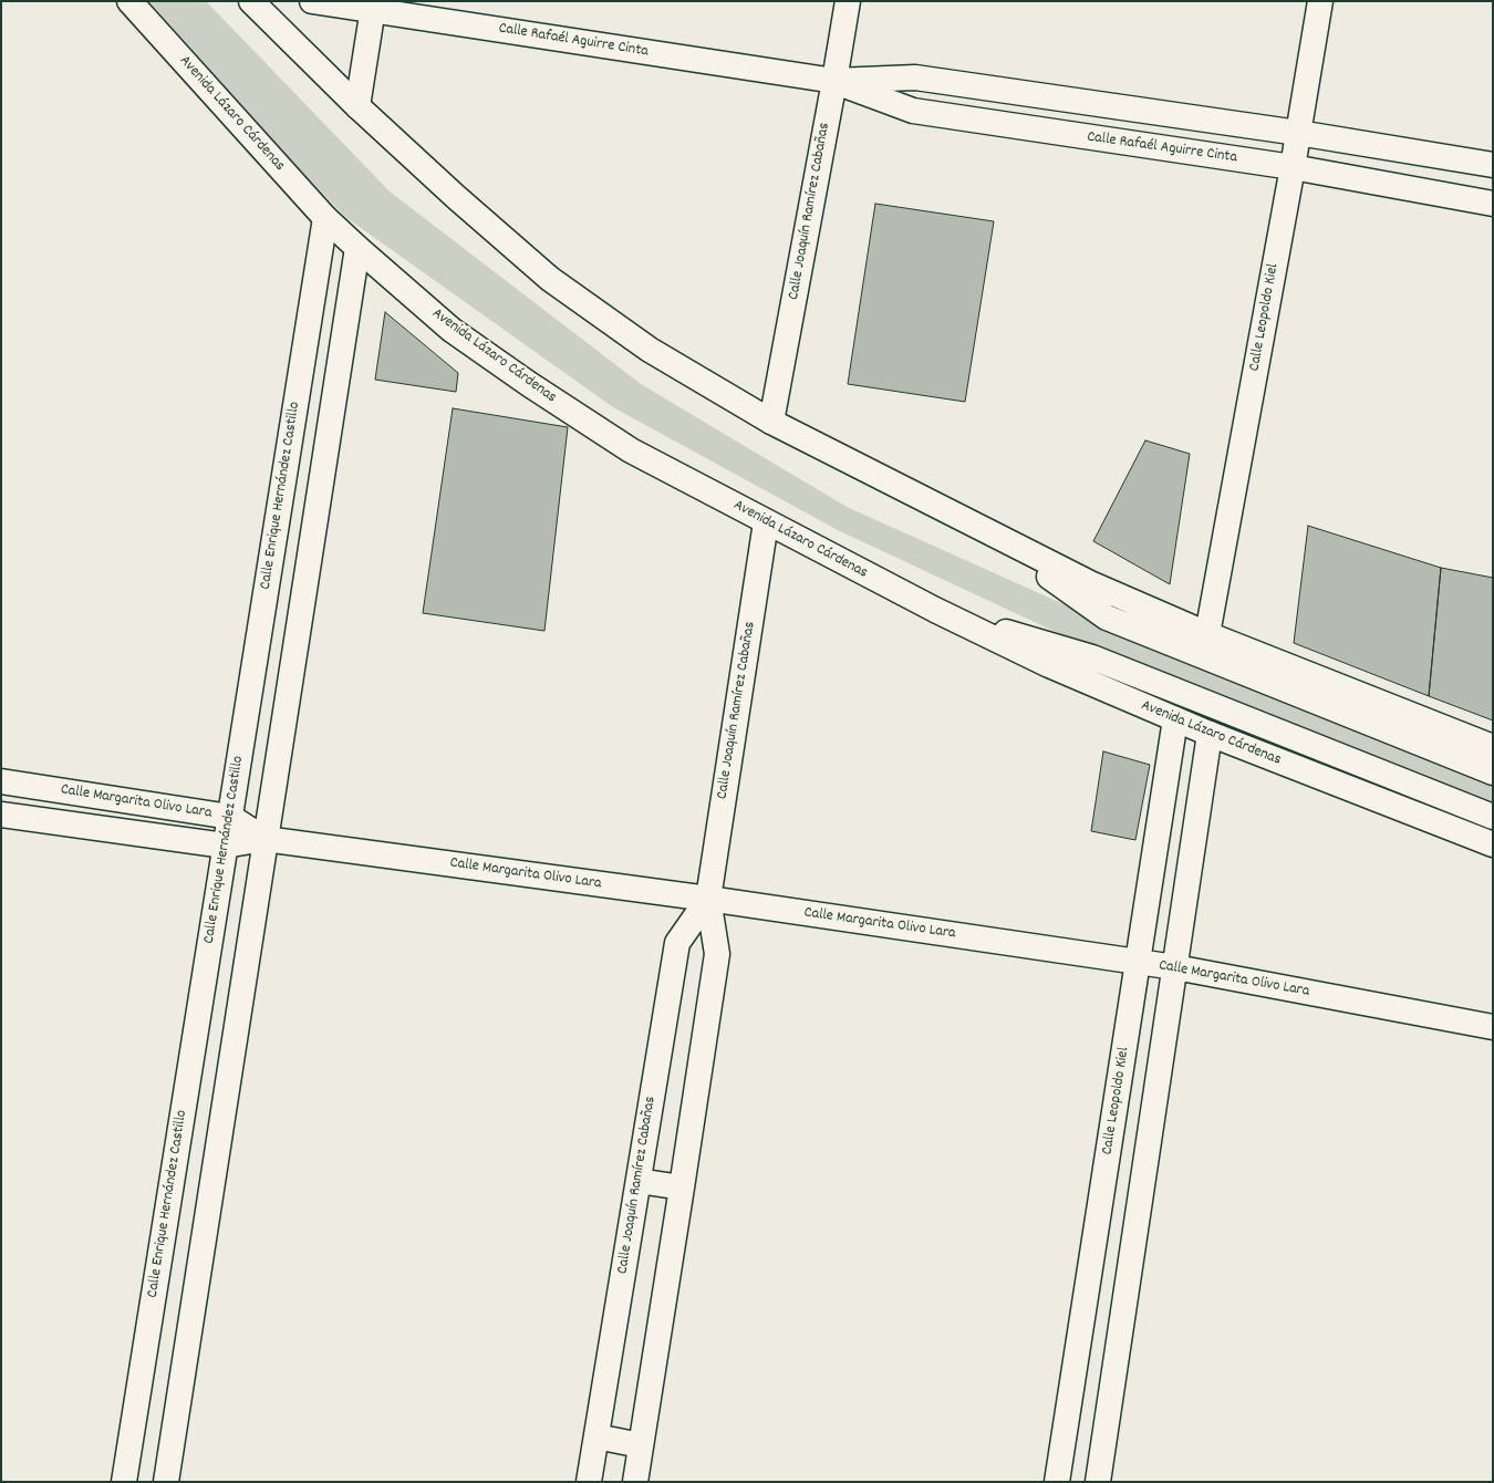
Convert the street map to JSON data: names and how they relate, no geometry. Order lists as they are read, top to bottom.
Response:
{
  "streets": {
    "main road": [
      "Calle Rafaél Aguirre Cinta",
      "Avenida Lázaro Cárdenas",
      "Calle Joaquín Ramírez Cabañas",
      "Calle Leopoldo Kiel",
      "Calle Enrique Hernández Castillo",
      "Calle Margarita Olivo Lara"
    ]
  },
  "crossings": [
    ["Calle Rafaél Aguirre Cinta", "Calle Joaquín Ramírez Cabañas"],
    ["Calle Rafaél Aguirre Cinta", "Calle Leopoldo Kiel"],
    ["Avenida Lázaro Cárdenas", "Calle Joaquín Ramírez Cabañas"],
    ["Avenida Lázaro Cárdenas", "Calle Leopoldo Kiel"],
    ["Avenida Lázaro Cárdenas", "Calle Enrique Hernández Castillo"],
    ["Calle Joaquín Ramírez Cabañas", "Calle Margarita Olivo Lara"],
    ["Calle Leopoldo Kiel", "Calle Margarita Olivo Lara"],
    ["Calle Enrique Hernández Castillo", "Calle Margarita Olivo Lara"]
  ]
}
